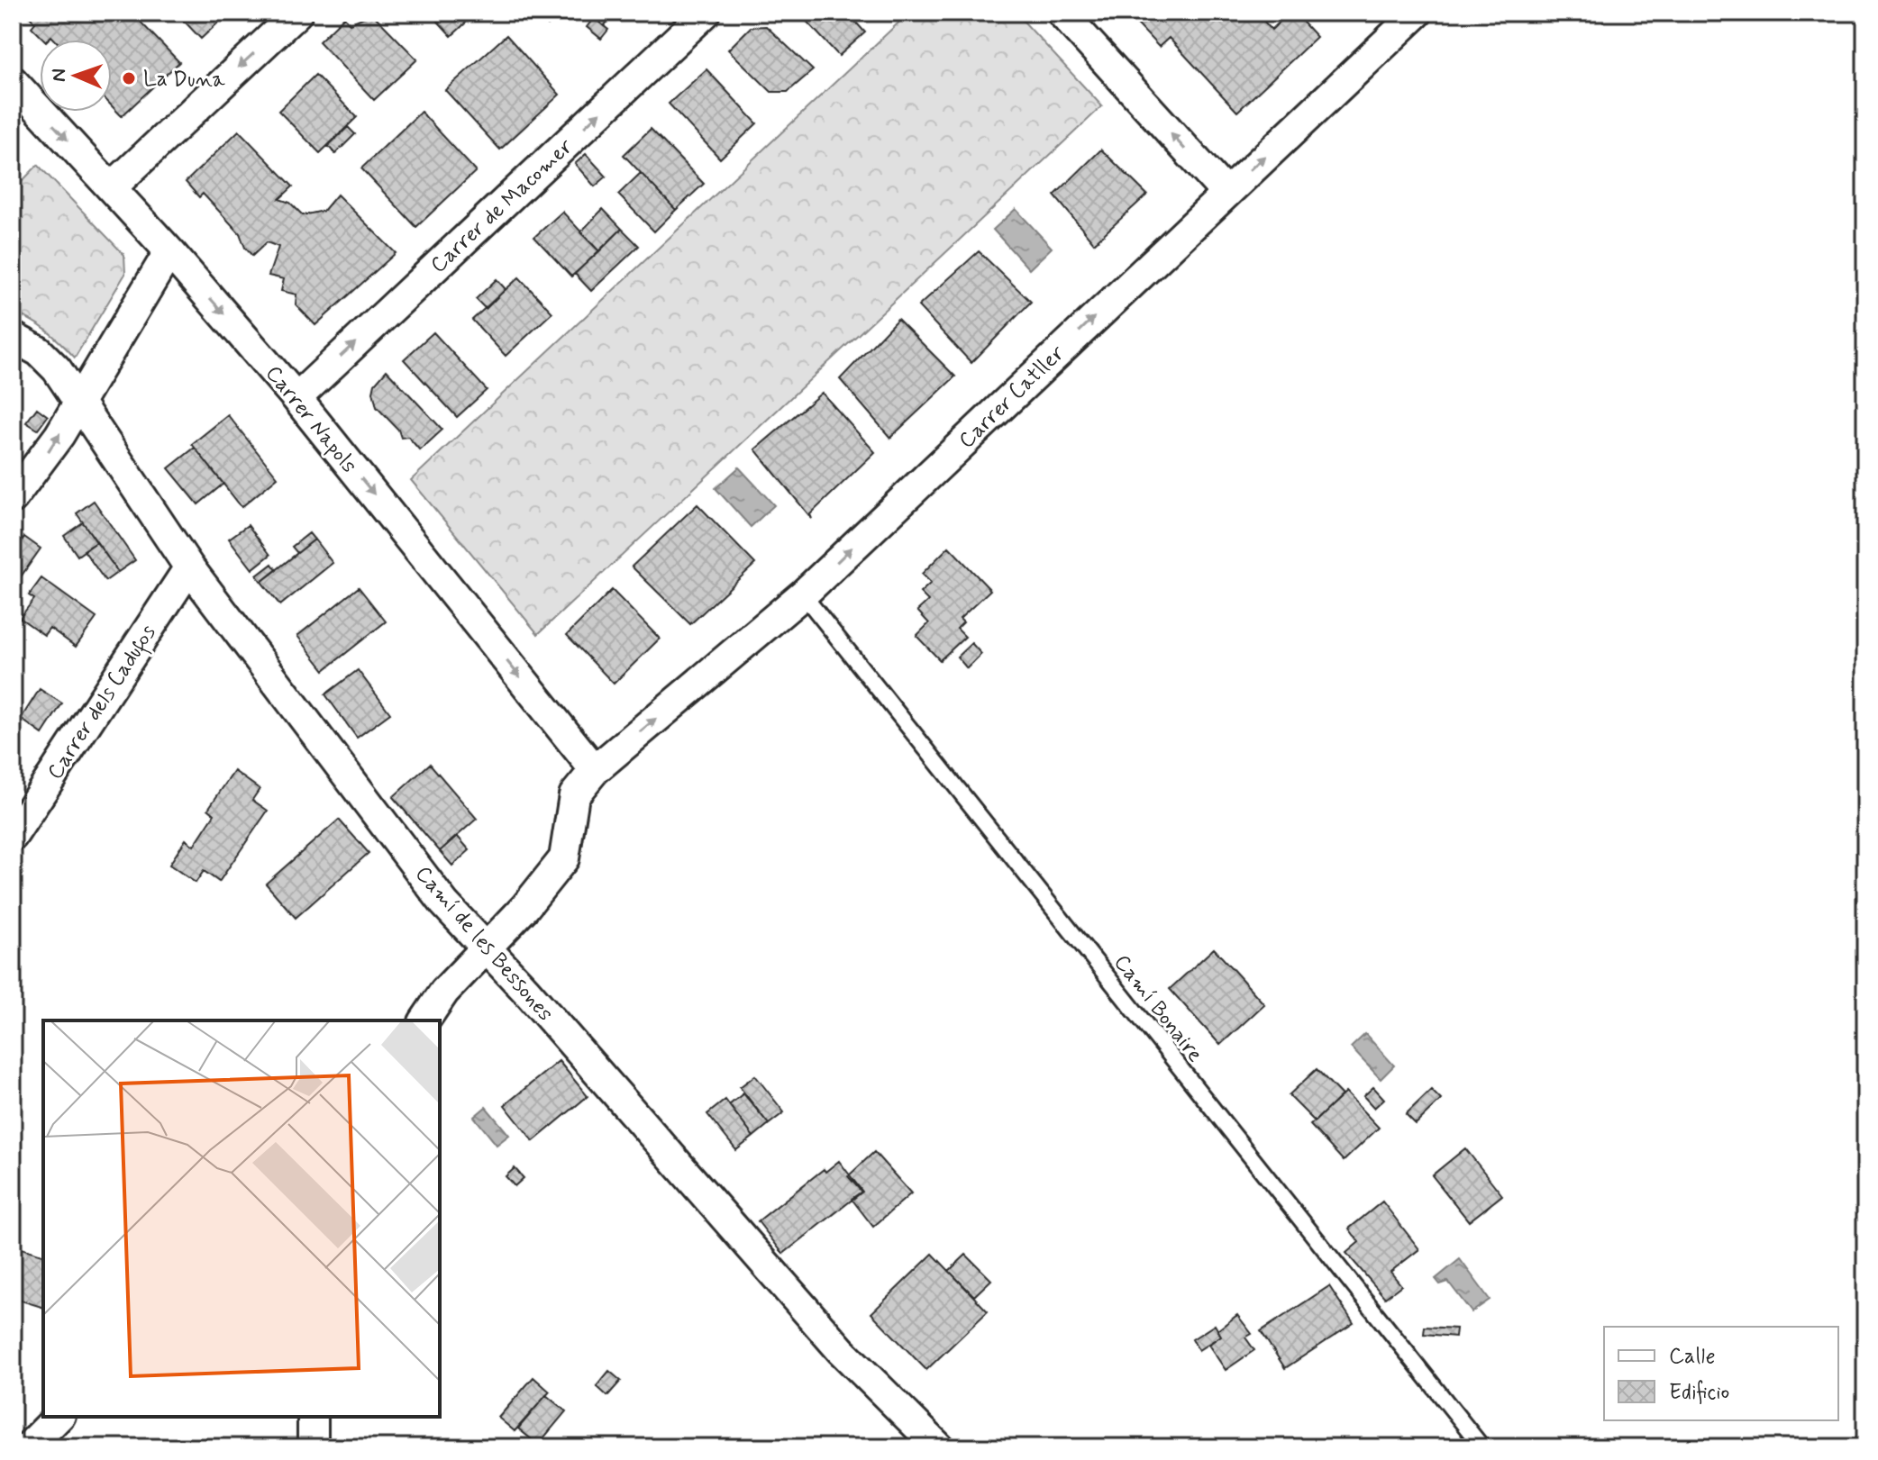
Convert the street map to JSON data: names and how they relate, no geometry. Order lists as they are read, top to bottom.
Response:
{
  "streets": {
    "street": [
      "Carrer de Macomer",
      "Carrer Catller",
      "Carrer Napols",
      "Carrer dels Cadufos",
      "Camí de les Bessones"
    ],
    "lane": ["Camí Bonaire"]
  },
  "crossings": [
    ["Carrer de Macomer", "Carrer Napols"],
    ["Carrer Catller", "Carrer Napols"],
    ["Carrer Catller", "Camí de les Bessones"],
    ["Carrer Catller", "Camí Bonaire"],
    ["Carrer dels Cadufos", "Camí de les Bessones"]
  ],
  "one_way": ["Carrer de Macomer", "Carrer Catller", "Carrer Napols"],
  "places": ["La Duna"],
  "legend": ["Calle", "Edificio"],
  "north": "left"
}
